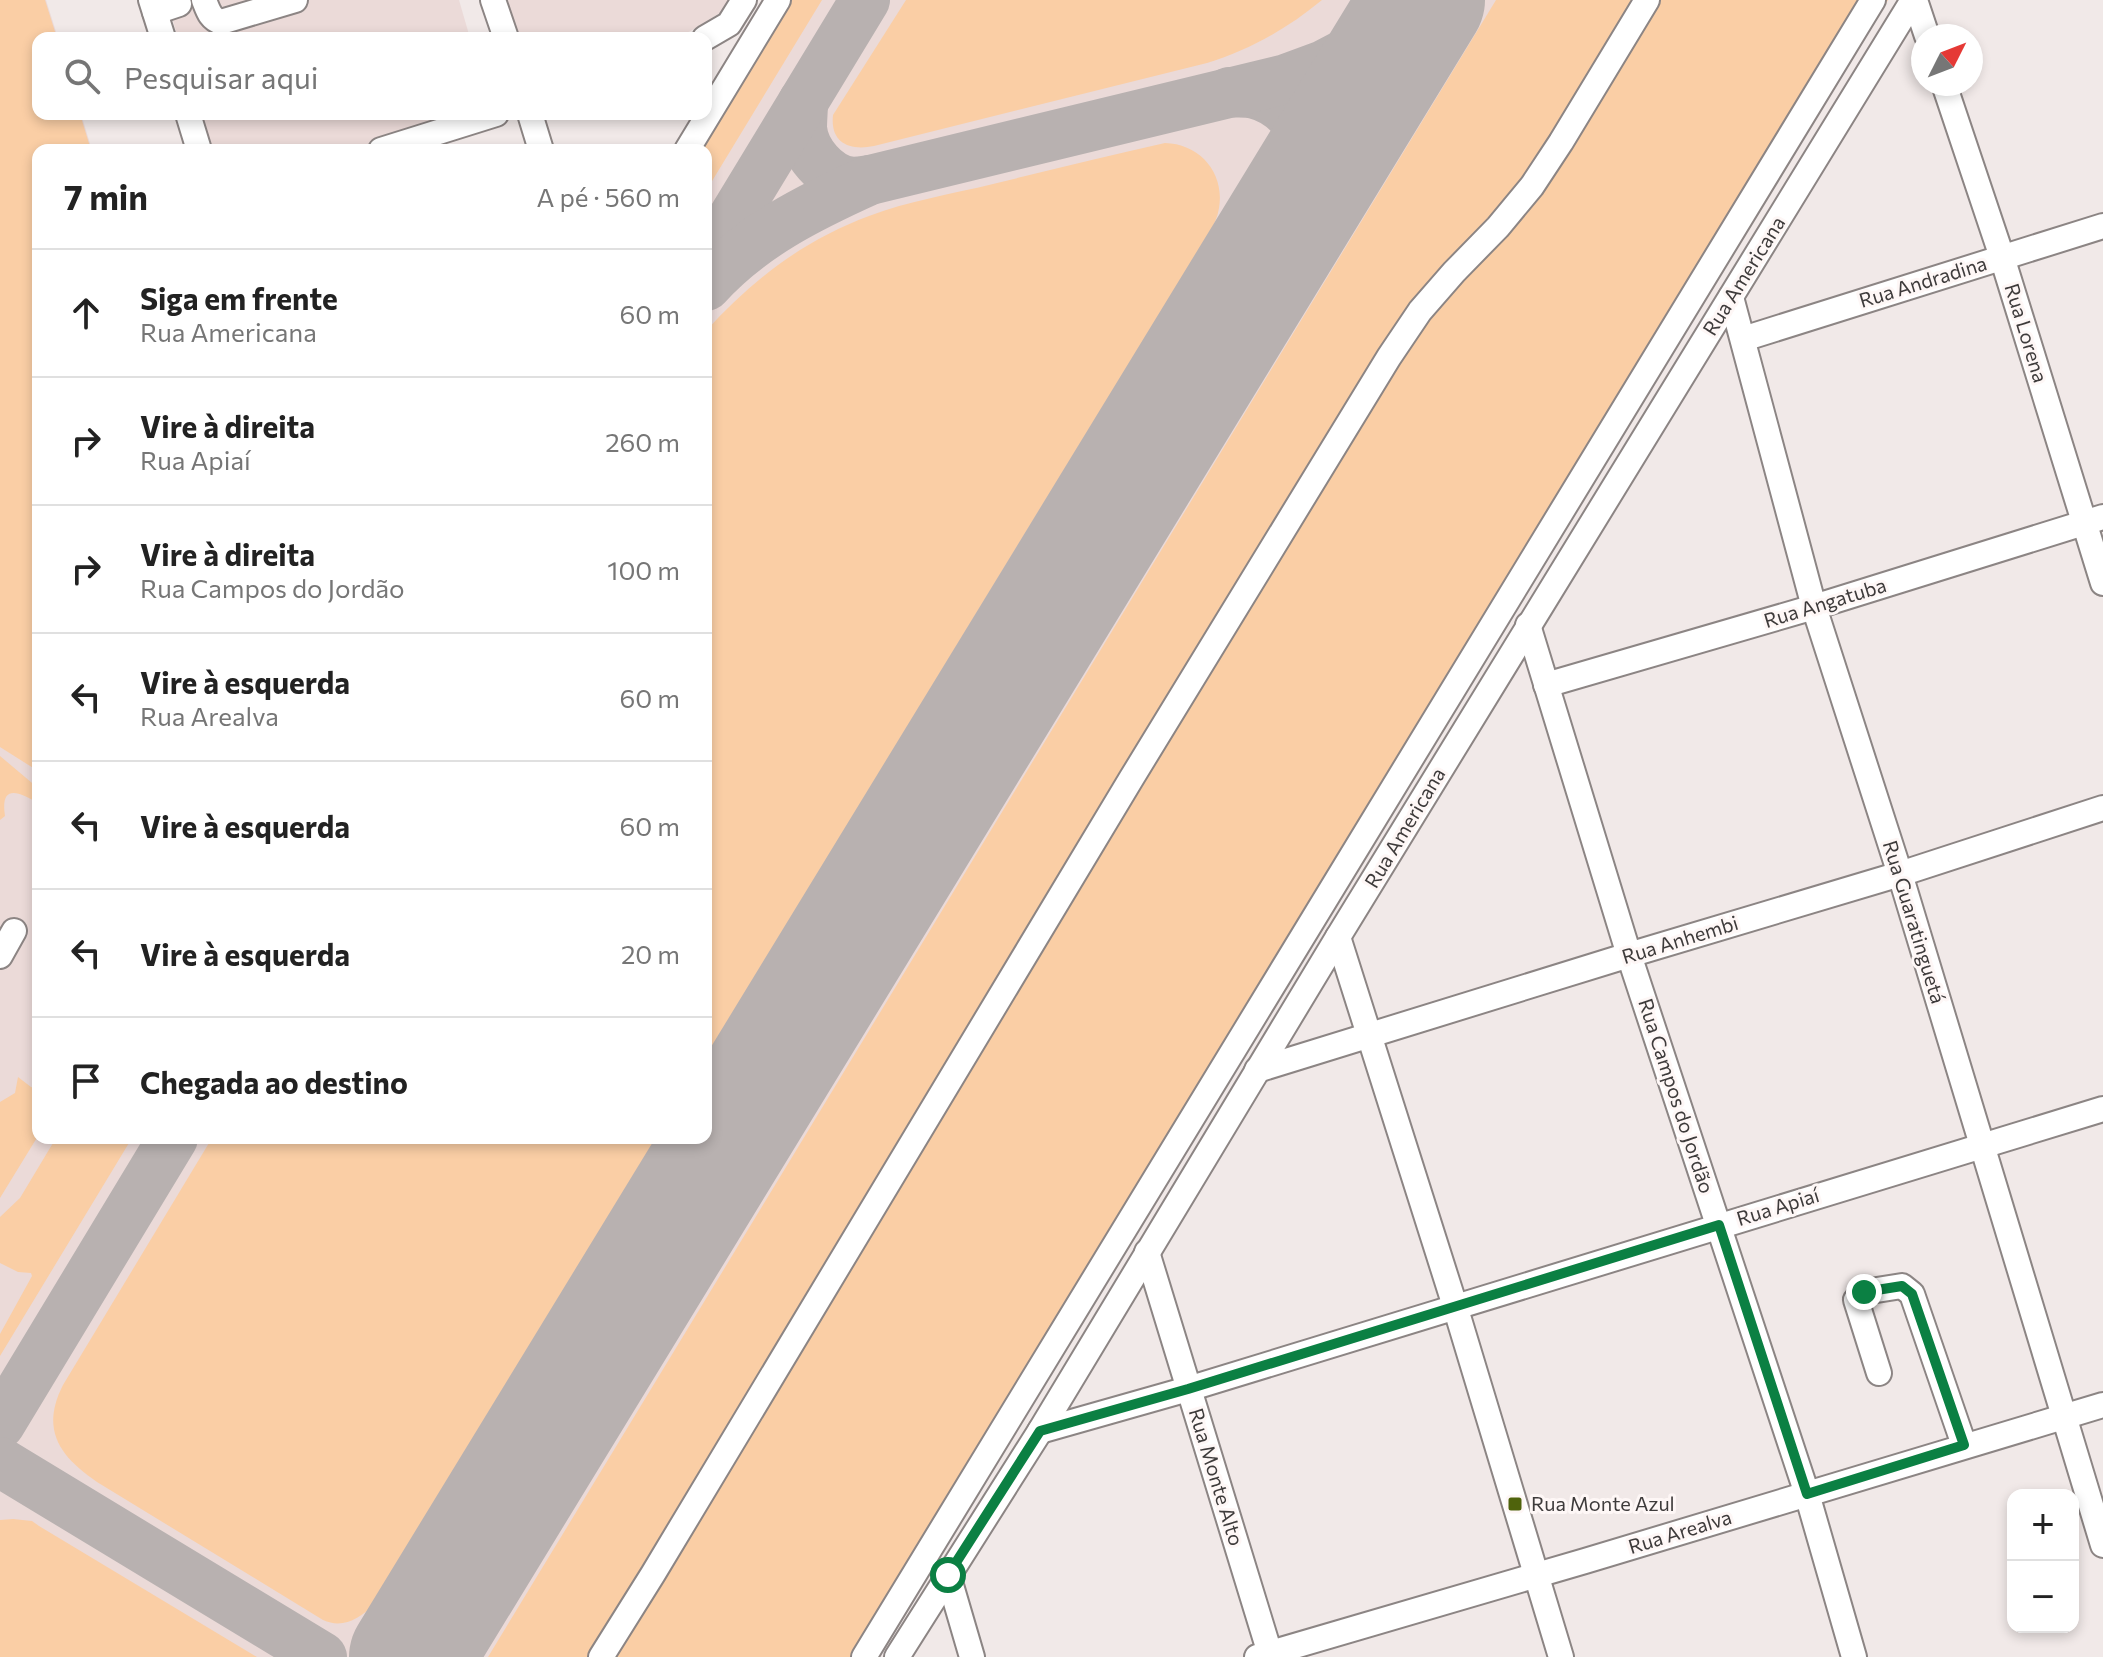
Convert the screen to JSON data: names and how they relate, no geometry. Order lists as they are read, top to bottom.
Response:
{
  "streets": {
    "street": [
      "Rua Americana",
      "Rua Andradina",
      "Rua Lorena",
      "Rua Angatuba",
      "Rua Guaratinguetá",
      "Rua Anhembi",
      "Rua Campos do Jordão",
      "Rua Apiaí",
      "Rua Monte Alto",
      "Rua Arealva"
    ]
  },
  "crossings": [
    ["Rua Americana", "Rua Guaratinguetá"],
    ["Rua Americana", "Rua Anhembi"],
    ["Rua Americana", "Rua Campos do Jordão"],
    ["Rua Americana", "Rua Apiaí"],
    ["Rua Americana", "Rua Monte Alto"],
    ["Rua Andradina", "Rua Lorena"],
    ["Rua Andradina", "Rua Guaratinguetá"],
    ["Rua Lorena", "Rua Angatuba"],
    ["Rua Angatuba", "Rua Guaratinguetá"],
    ["Rua Angatuba", "Rua Campos do Jordão"],
    ["Rua Guaratinguetá", "Rua Anhembi"],
    ["Rua Guaratinguetá", "Rua Apiaí"],
    ["Rua Guaratinguetá", "Rua Arealva"],
    ["Rua Anhembi", "Rua Campos do Jordão"],
    ["Rua Campos do Jordão", "Rua Apiaí"],
    ["Rua Campos do Jordão", "Rua Arealva"],
    ["Rua Apiaí", "Rua Monte Alto"],
    ["Rua Monte Alto", "Rua Arealva"]
  ],
  "places": {
    "transit": ["Rua Monte Azul"]
  },
  "north": "top right",
  "page": {
    "search": "Pesquisar aqui",
    "heading": ["7 min", "A pé · 560 m"],
    "list": [
      ["Siga em frente", "Rua Americana", "60 m"],
      ["Vire à direita", "Rua Apiaí", "260 m"],
      ["Vire à direita", "Rua Campos do Jordão", "100 m"],
      ["Vire à esquerda", "Rua Arealva", "60 m"],
      ["Vire à esquerda", "60 m"],
      ["Vire à esquerda", "20 m"],
      "Chegada ao destino"
    ],
    "map_buttons": ["+", "−"]
  }
}
